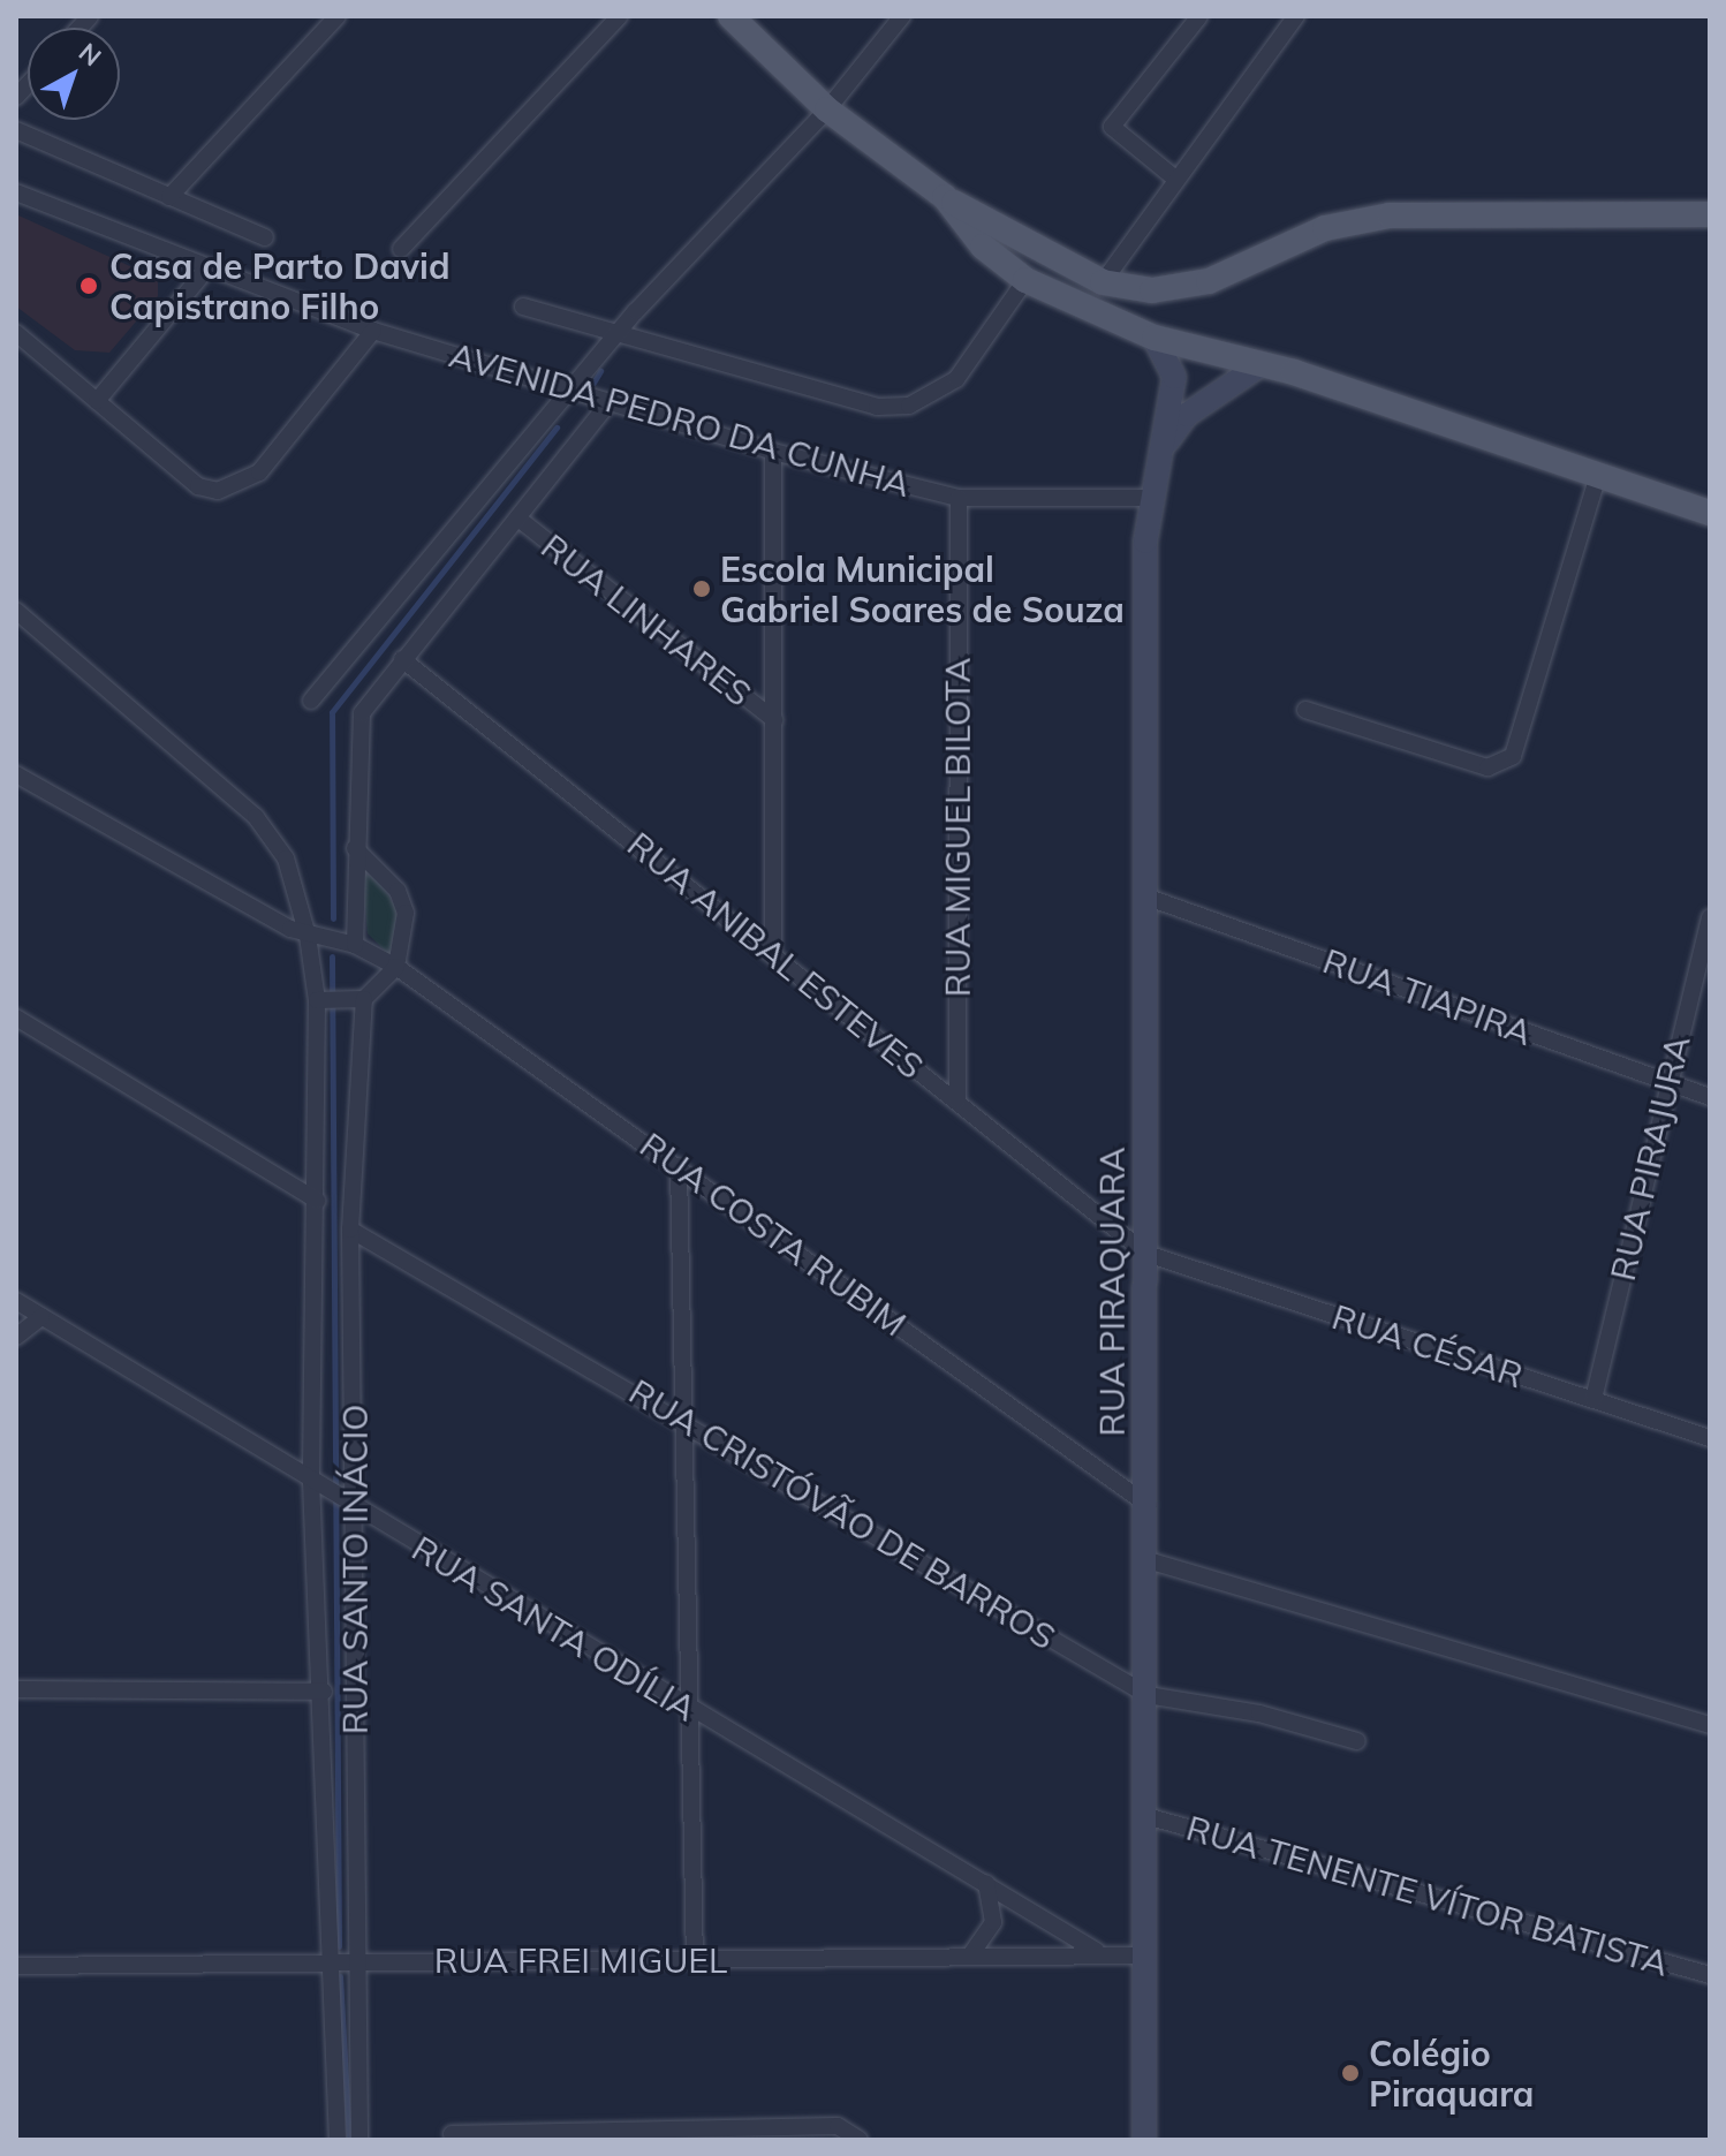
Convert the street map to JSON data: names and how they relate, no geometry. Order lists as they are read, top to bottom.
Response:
{
  "streets": {
    "main road": ["RUA PIRAQUARA"],
    "street": [
      "AVENIDA PEDRO DA CUNHA",
      "RUA LINHARES",
      "RUA MIGUEL BILOTA",
      "RUA ANIBAL ESTEVES",
      "RUA TIAPIRA",
      "RUA PIRAJURA",
      "RUA COSTA RUBIM",
      "RUA CÉSAR",
      "RUA CRISTÓVÃO DE BARROS",
      "RUA SANTO INÁCIO",
      "RUA SANTA ODÍLIA",
      "RUA TENENTE VÍTOR BATISTA",
      "RUA FREI MIGUEL"
    ]
  },
  "crossings": [
    ["AVENIDA PEDRO DA CUNHA", "RUA MIGUEL BILOTA"],
    ["AVENIDA PEDRO DA CUNHA", "RUA PIRAQUARA"],
    ["RUA MIGUEL BILOTA", "RUA ANIBAL ESTEVES"],
    ["RUA ANIBAL ESTEVES", "RUA PIRAQUARA"],
    ["RUA ANIBAL ESTEVES", "RUA CÉSAR"],
    ["RUA TIAPIRA", "RUA PIRAJURA"],
    ["RUA TIAPIRA", "RUA PIRAQUARA"],
    ["RUA PIRAJURA", "RUA CÉSAR"],
    ["RUA COSTA RUBIM", "RUA PIRAQUARA"],
    ["RUA PIRAQUARA", "RUA CÉSAR"],
    ["RUA PIRAQUARA", "RUA CRISTÓVÃO DE BARROS"],
    ["RUA PIRAQUARA", "RUA TENENTE VÍTOR BATISTA"],
    ["RUA PIRAQUARA", "RUA FREI MIGUEL"],
    ["RUA CRISTÓVÃO DE BARROS", "RUA SANTO INÁCIO"],
    ["RUA SANTO INÁCIO", "RUA SANTA ODÍLIA"],
    ["RUA SANTO INÁCIO", "RUA FREI MIGUEL"],
    ["RUA SANTA ODÍLIA", "RUA FREI MIGUEL"]
  ],
  "places": ["Casa de Parto David Capistrano Filho", "Escola Municipal Gabriel Soares de Souza", "Colégio Piraquara"],
  "north": "top right"
}
